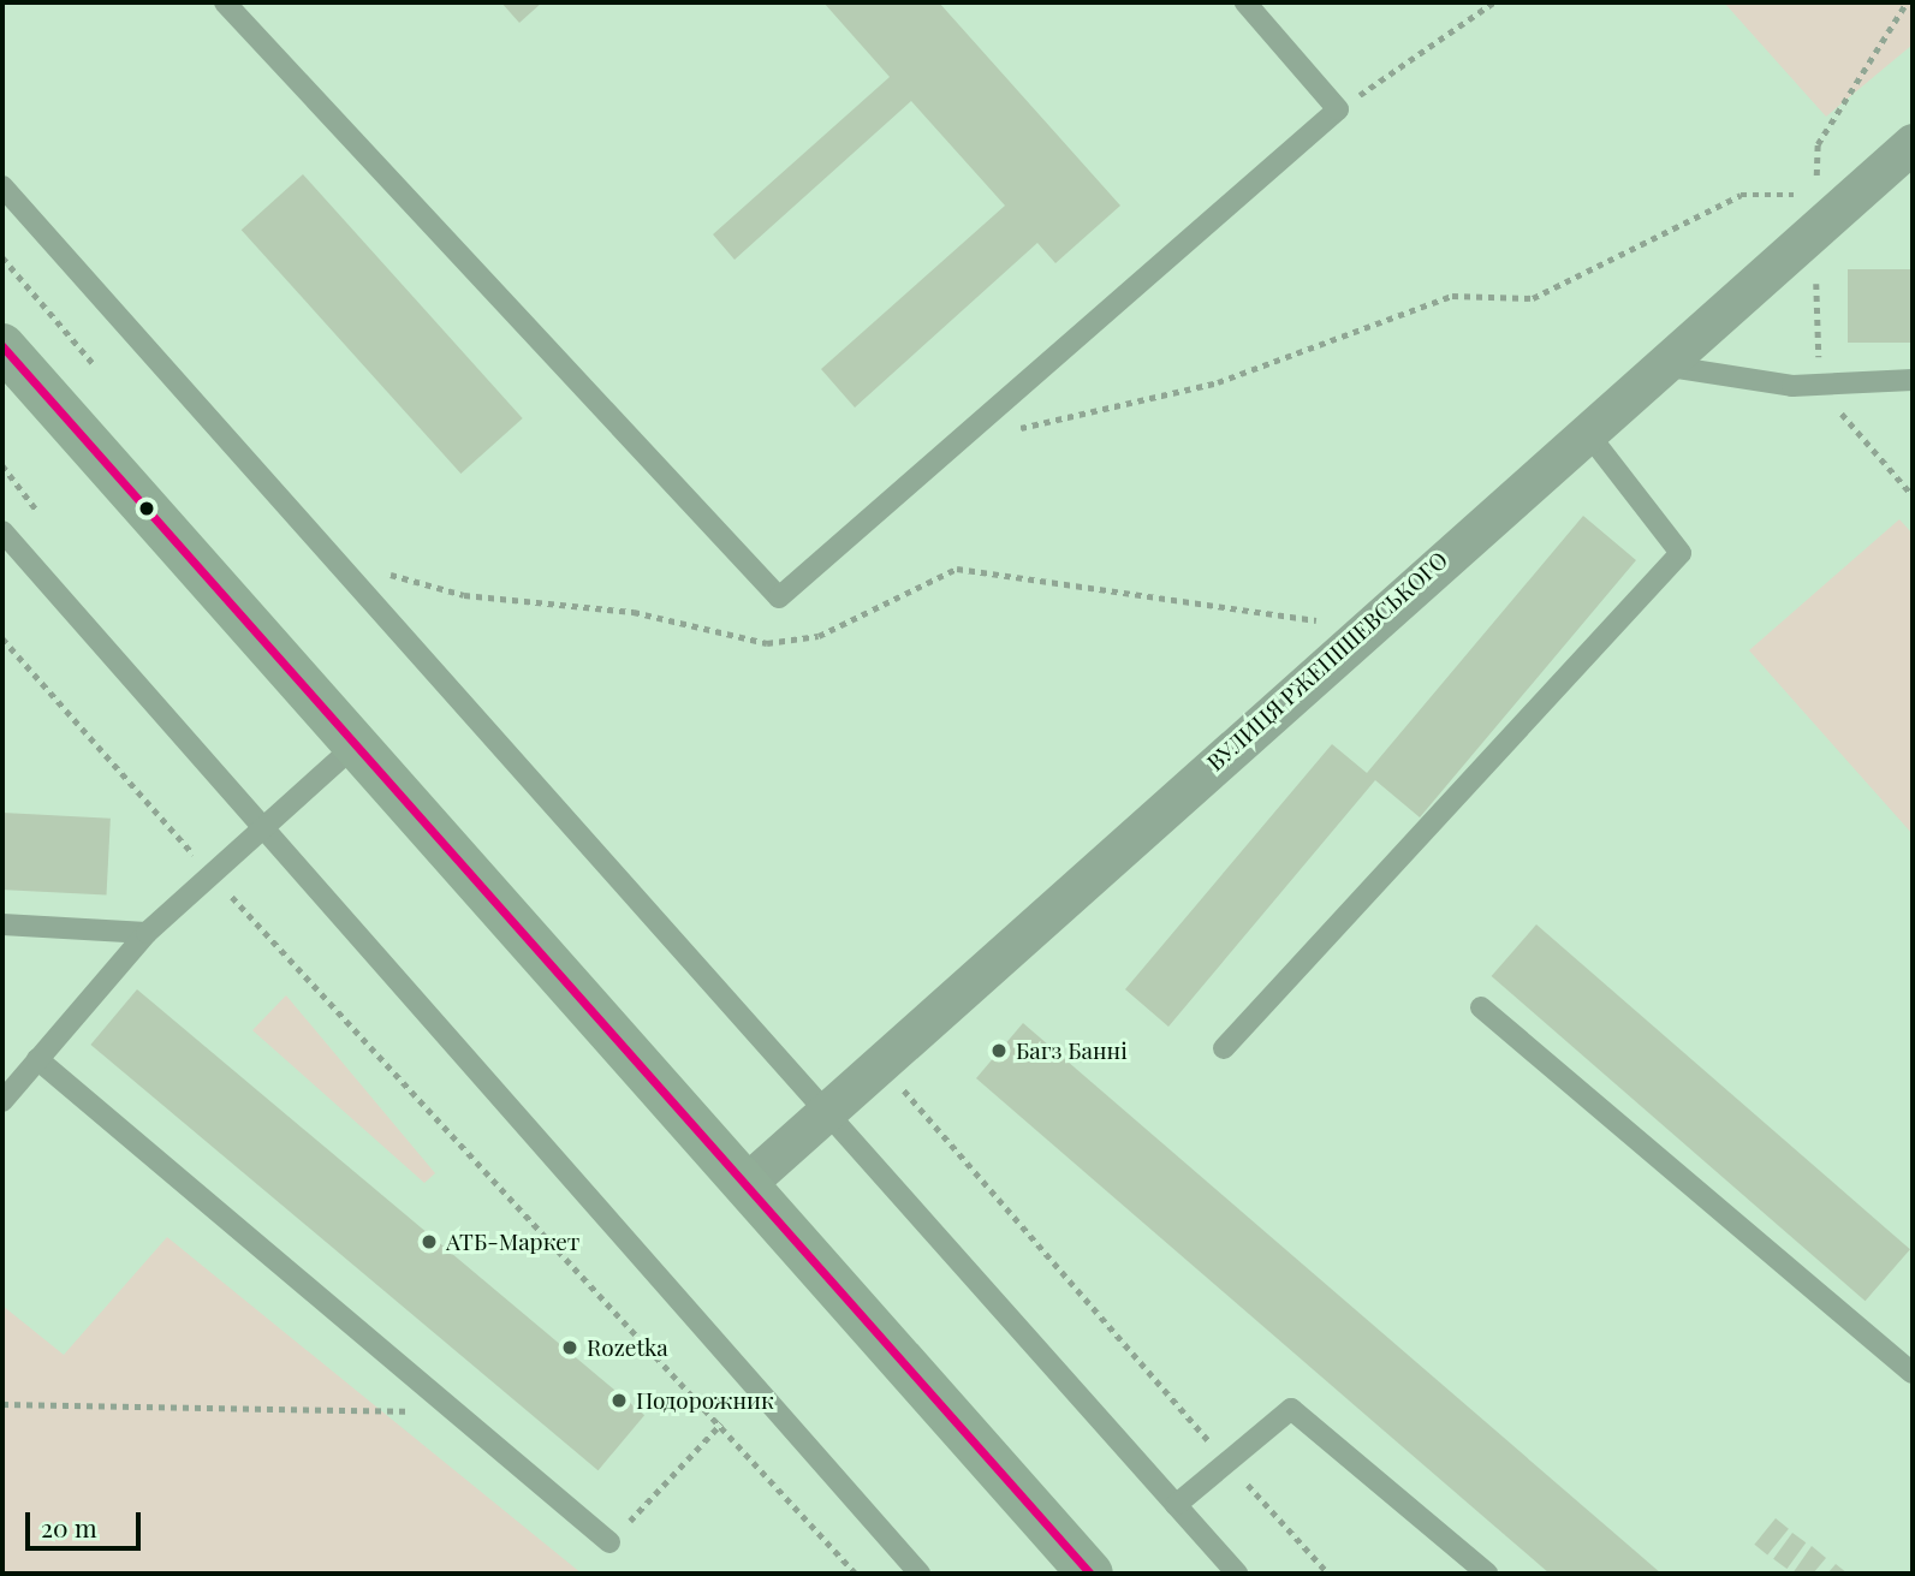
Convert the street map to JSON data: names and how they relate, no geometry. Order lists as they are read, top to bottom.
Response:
{
  "streets": {
    "street": ["ВУЛИЦЯ РЖЕПІШЕВСЬКОГО"]
  },
  "places": [
    "Багз Банні",
    "АТБ-Маркет",
    "Rozetka",
    "Подорожник"
  ],
  "scale_bar": "20 m"
}
